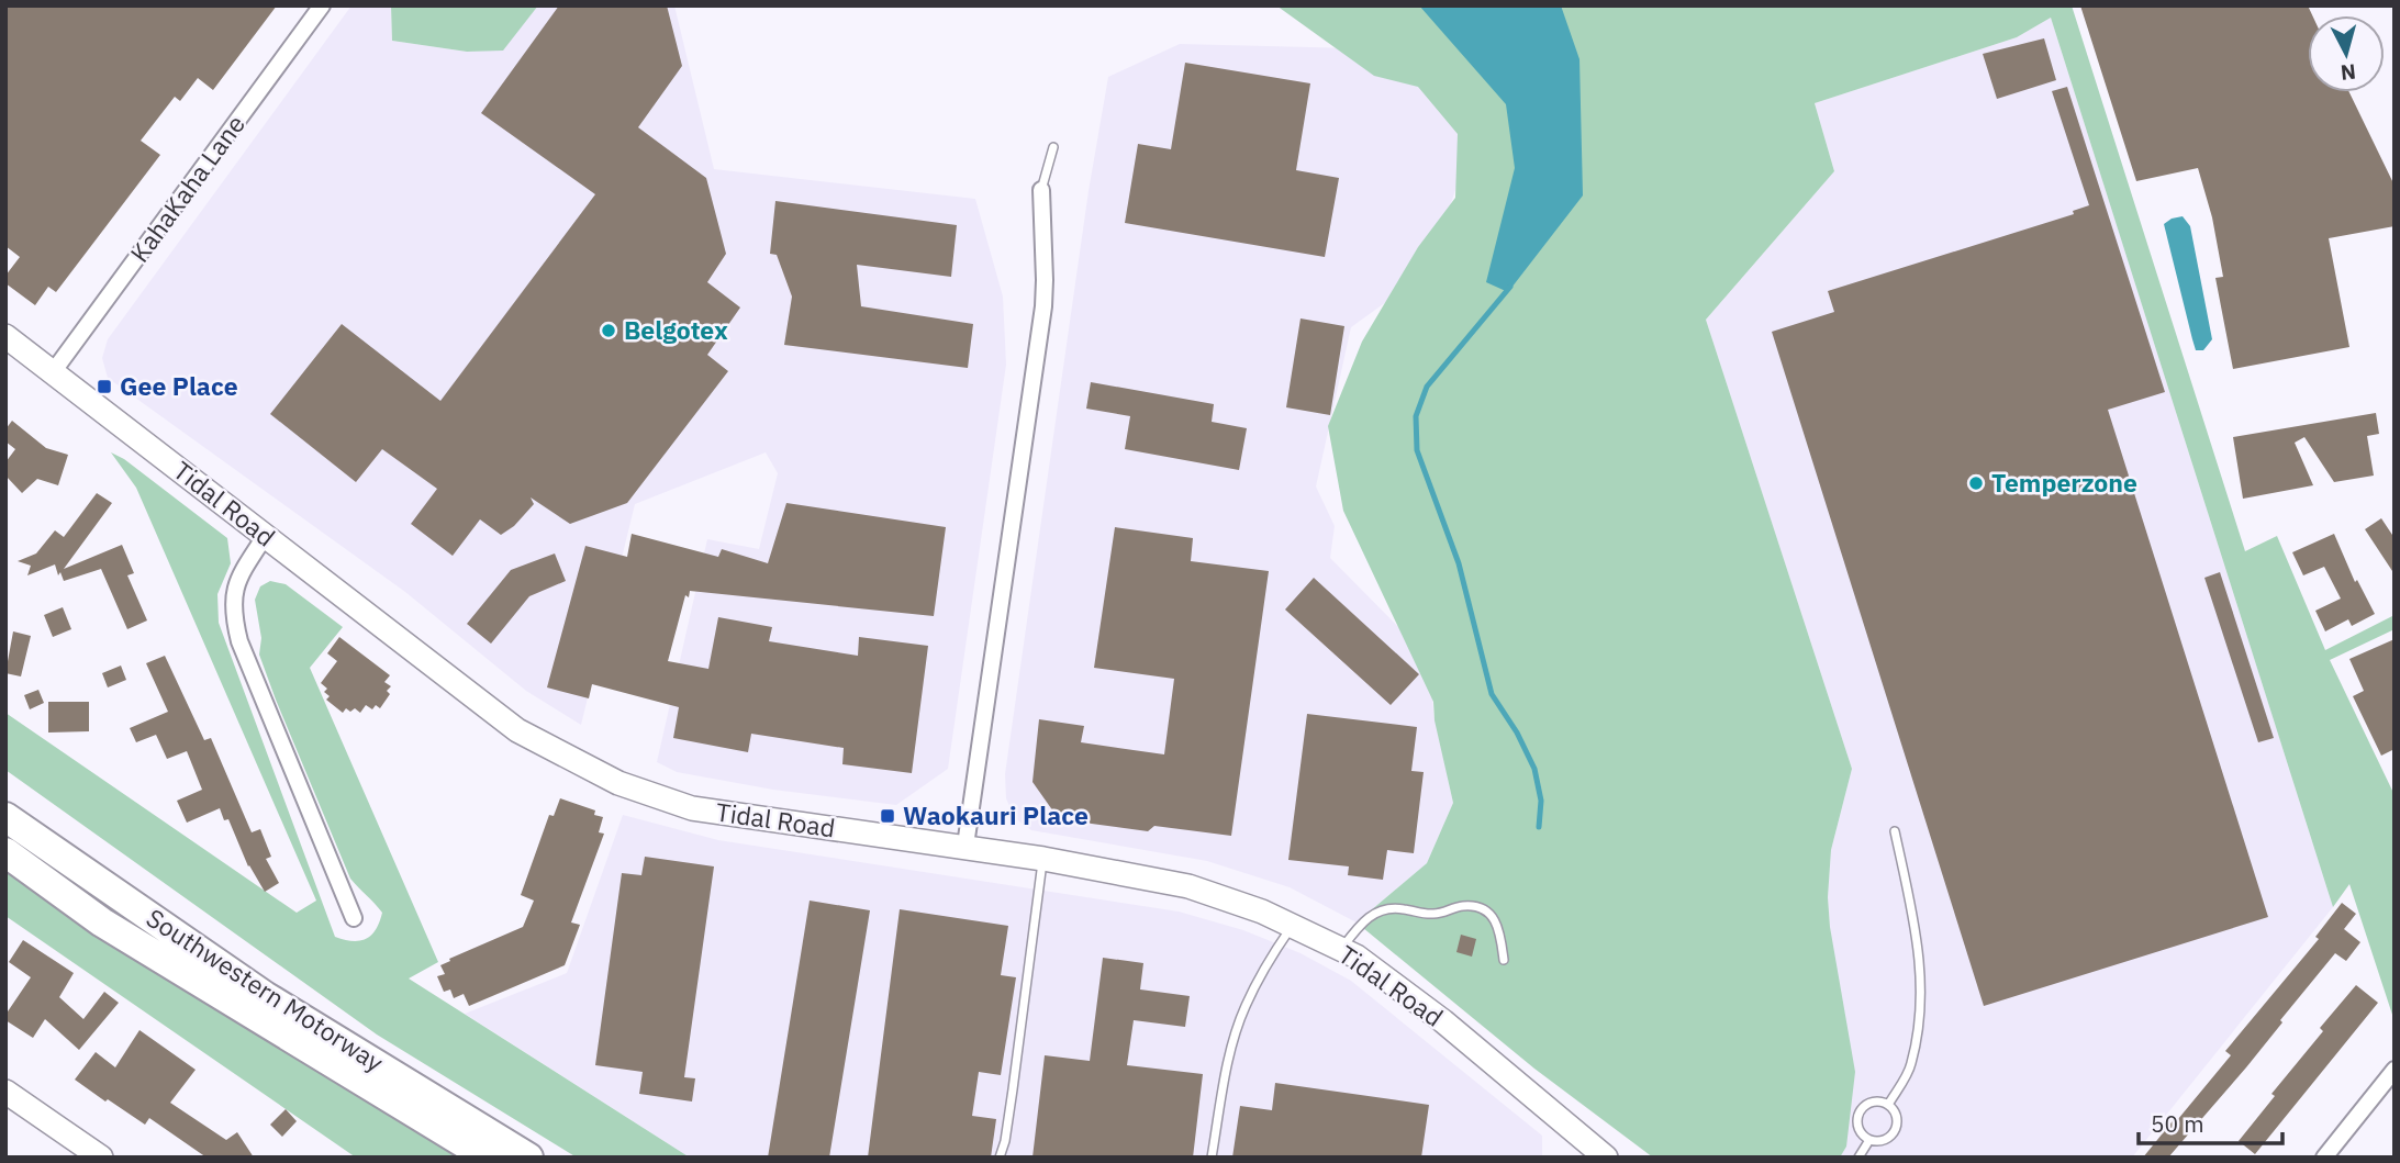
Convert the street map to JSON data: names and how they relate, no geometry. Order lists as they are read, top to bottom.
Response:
{
  "streets": {
    "highway": ["Southwestern Motorway"],
    "main road": ["Tidal Road"],
    "street": ["KahaKaha Lane"]
  },
  "crossings": [
    ["KahaKaha Lane", "Tidal Road"]
  ],
  "places": {
    "other": ["Belgotex", "Temperzone"],
    "transit": ["Gee Place", "Waokauri Place"]
  },
  "scale_bar": "50 m",
  "north": "bottom"
}
